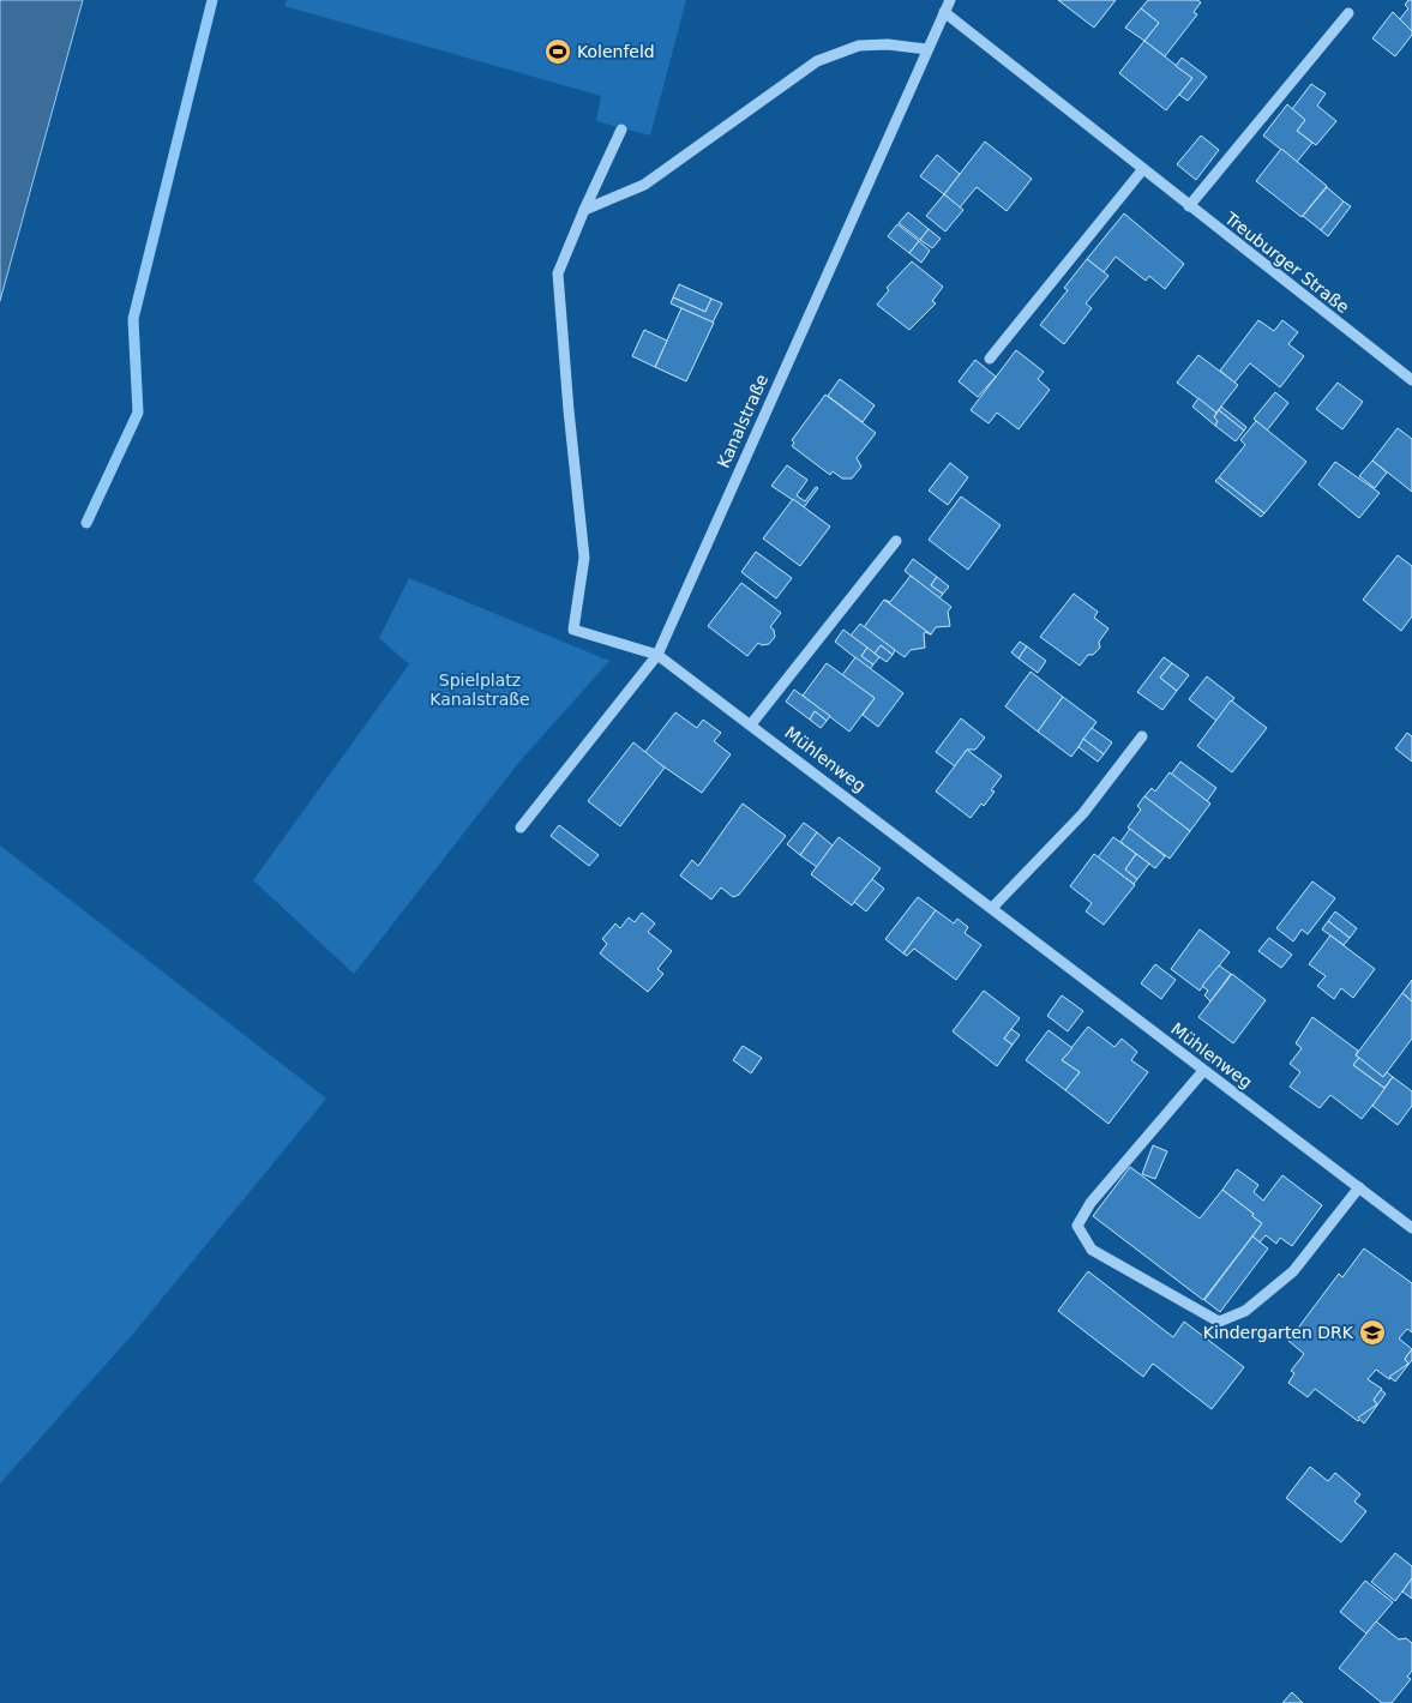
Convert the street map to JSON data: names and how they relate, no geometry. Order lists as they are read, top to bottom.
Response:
{
  "streets": {
    "street": ["Treuburger Straße", "Kanalstraße", "Mühlenweg"]
  },
  "crossings": [
    ["Treuburger Straße", "Kanalstraße"],
    ["Kanalstraße", "Mühlenweg"]
  ],
  "parks": ["Spielplatz Kanalstraße"],
  "places": {
    "sports": ["Kolenfeld"],
    "school or university": ["Kindergarten DRK"]
  }
}
